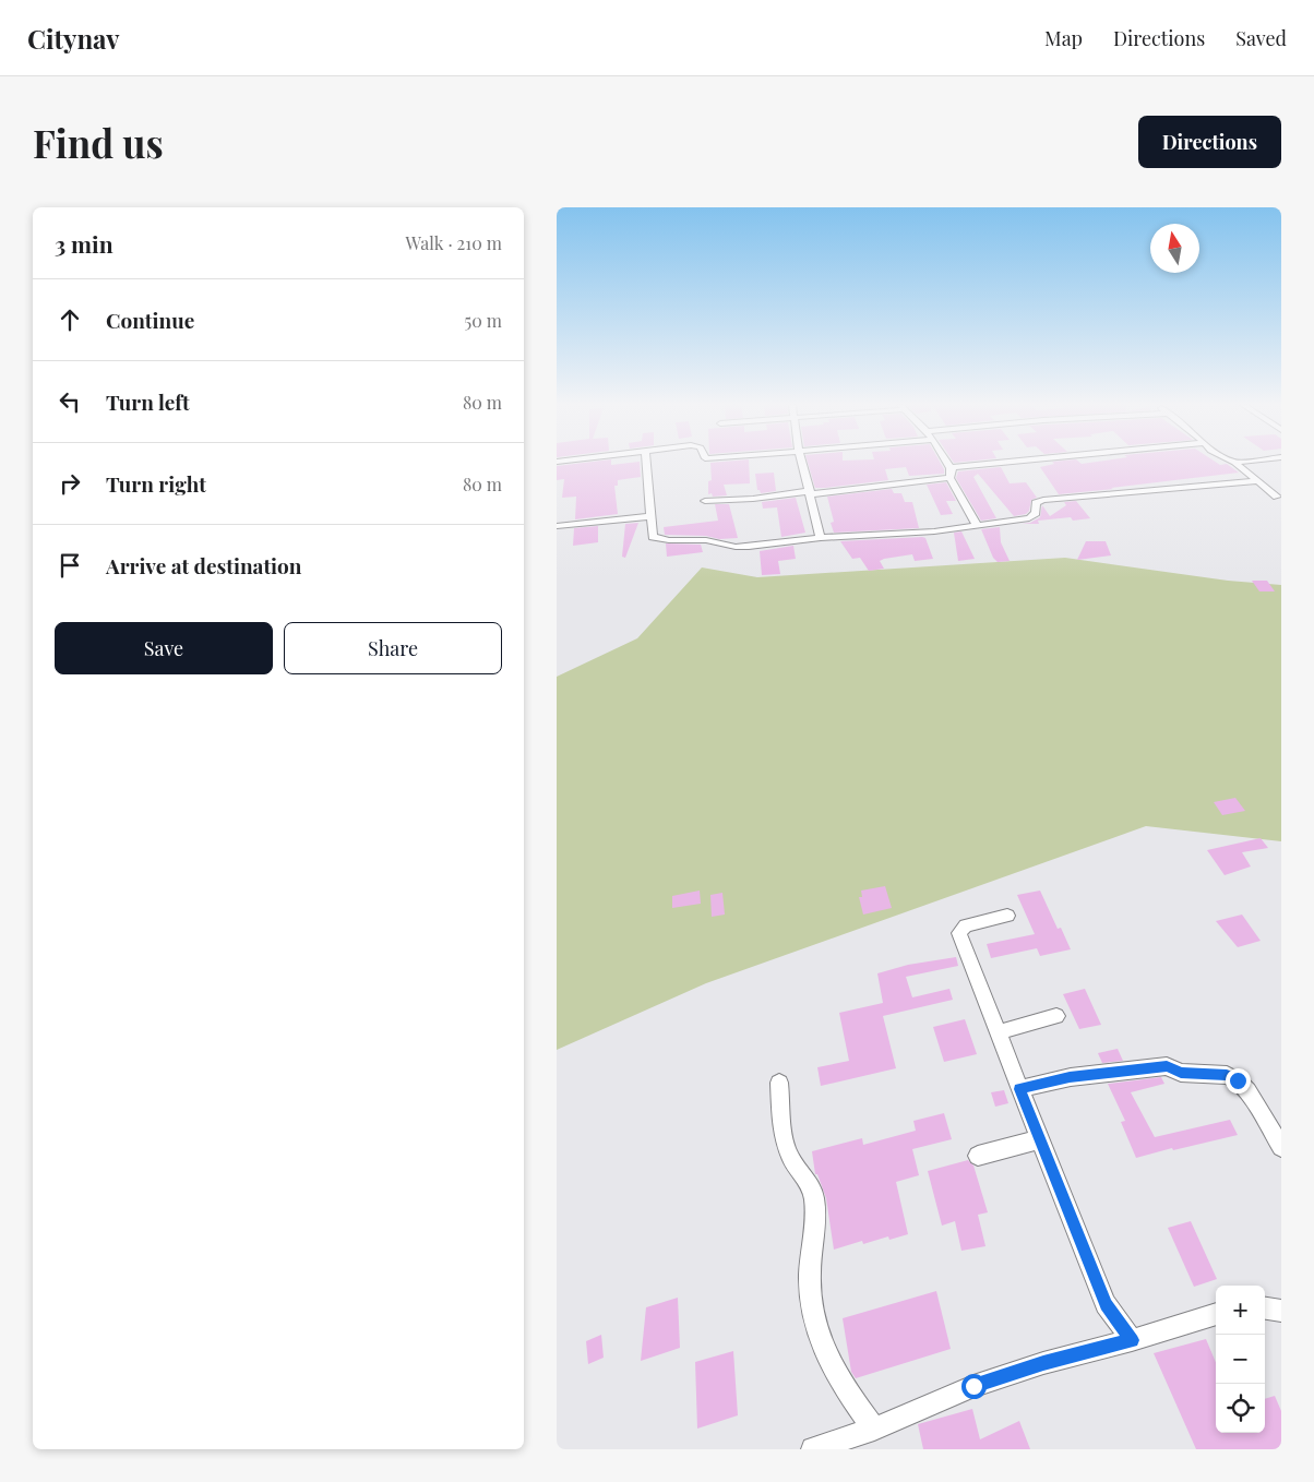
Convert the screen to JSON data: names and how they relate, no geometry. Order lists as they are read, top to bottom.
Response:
{
  "north": "top",
  "page": {
    "header": "Citynav",
    "nav": ["Map", "Directions", "Saved"],
    "buttons": [
      "Directions",
      ["Save", "Share"]
    ],
    "title": "Find us",
    "heading": ["3 min", "Walk · 210 m"],
    "list": [
      ["Continue", "50 m"],
      ["Turn left", "80 m"],
      ["Turn right", "80 m"],
      "Arrive at destination"
    ],
    "map_buttons": ["+", "−"]
  }
}
